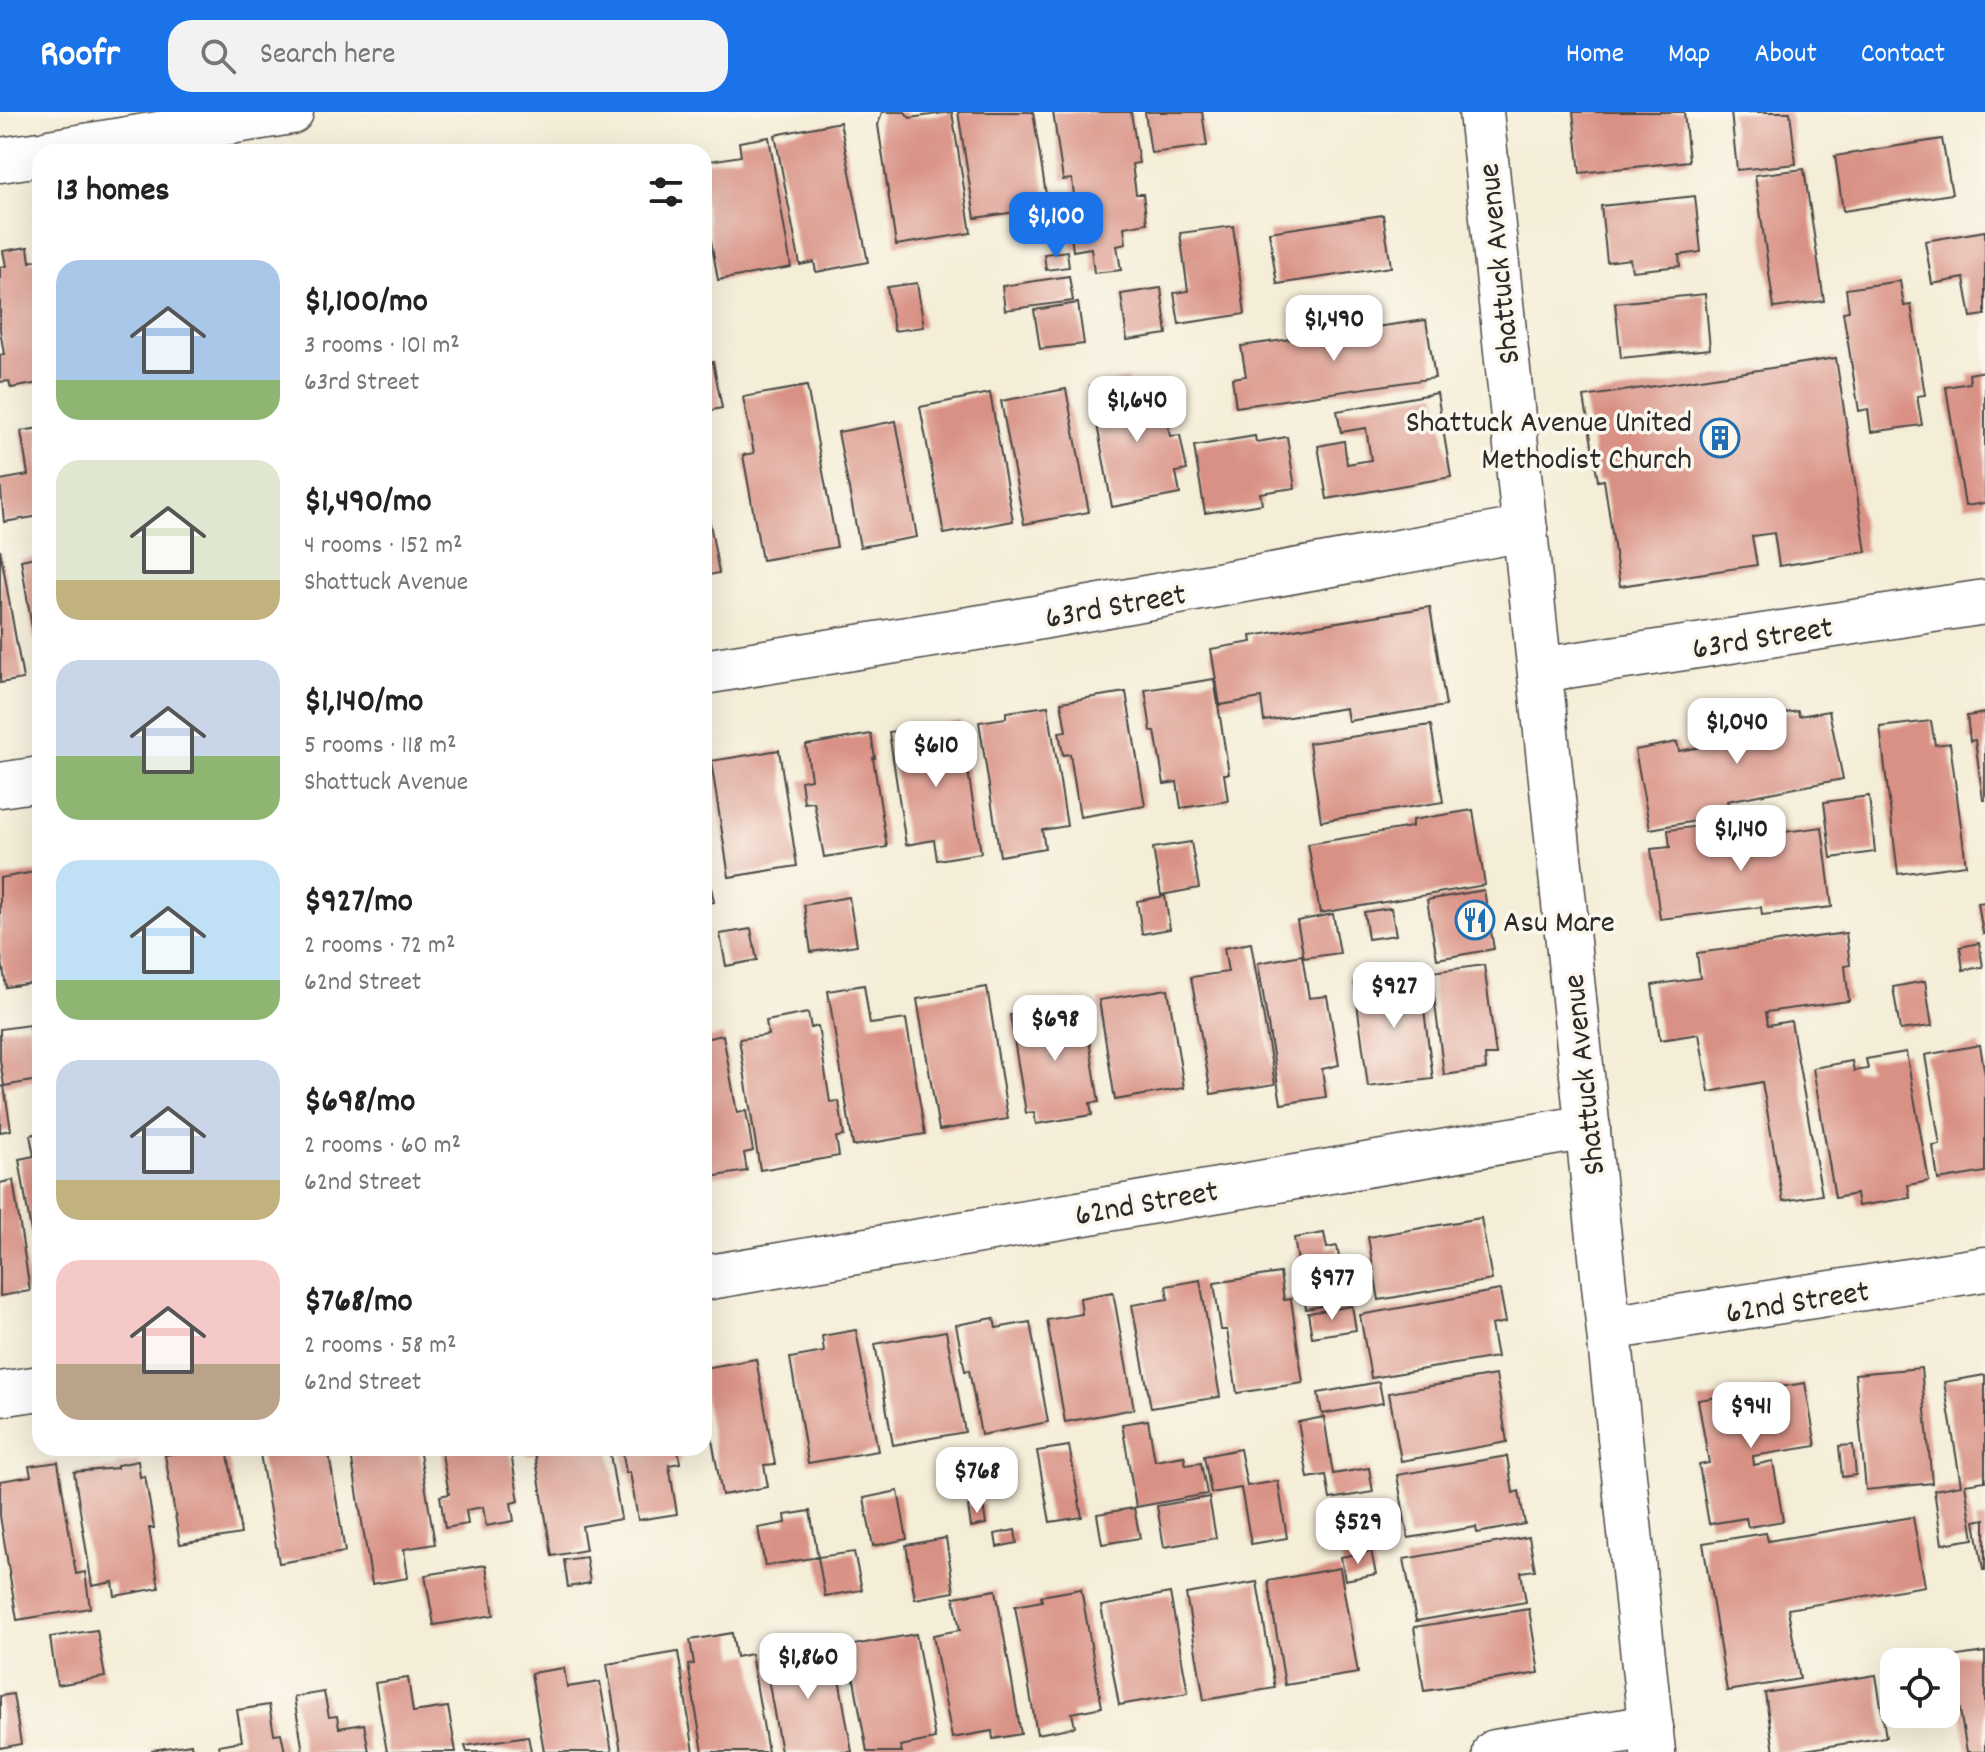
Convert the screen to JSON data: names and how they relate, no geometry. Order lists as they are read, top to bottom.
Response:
{
  "streets": {
    "street": ["Shattuck Avenue", "63rd Street", "62nd Street"]
  },
  "crossings": [
    ["Shattuck Avenue", "63rd Street"],
    ["Shattuck Avenue", "62nd Street"]
  ],
  "places": {
    "building": ["Shattuck Avenue United Methodist Church"],
    "restaurant": ["Asu Mare"]
  },
  "page": {
    "header": "Roofr",
    "search": "Search here",
    "nav": [
      "Home",
      "Map",
      "About",
      "Contact"
    ],
    "heading": "13 homes",
    "price": [
      "$1,100",
      "$1,490",
      "$1,640",
      "$1,040",
      "$610",
      "$1,140",
      "$927",
      "$698",
      "$977",
      "$941",
      "$768",
      "$529",
      "$1,860"
    ],
    "list": [
      {
        "name": "$1,100/mo",
        "note": "3 rooms · 101 m² · 63rd Street"
      },
      {
        "name": "$1,490/mo",
        "note": "4 rooms · 152 m² · Shattuck Avenue"
      },
      {
        "name": "$1,140/mo",
        "note": "5 rooms · 118 m² · Shattuck Avenue"
      },
      {
        "name": "$927/mo",
        "note": "2 rooms · 72 m² · 62nd Street"
      },
      {
        "name": "$698/mo",
        "note": "2 rooms · 60 m² · 62nd Street"
      },
      {
        "name": "$768/mo",
        "note": "2 rooms · 58 m² · 62nd Street"
      }
    ]
  }
}
